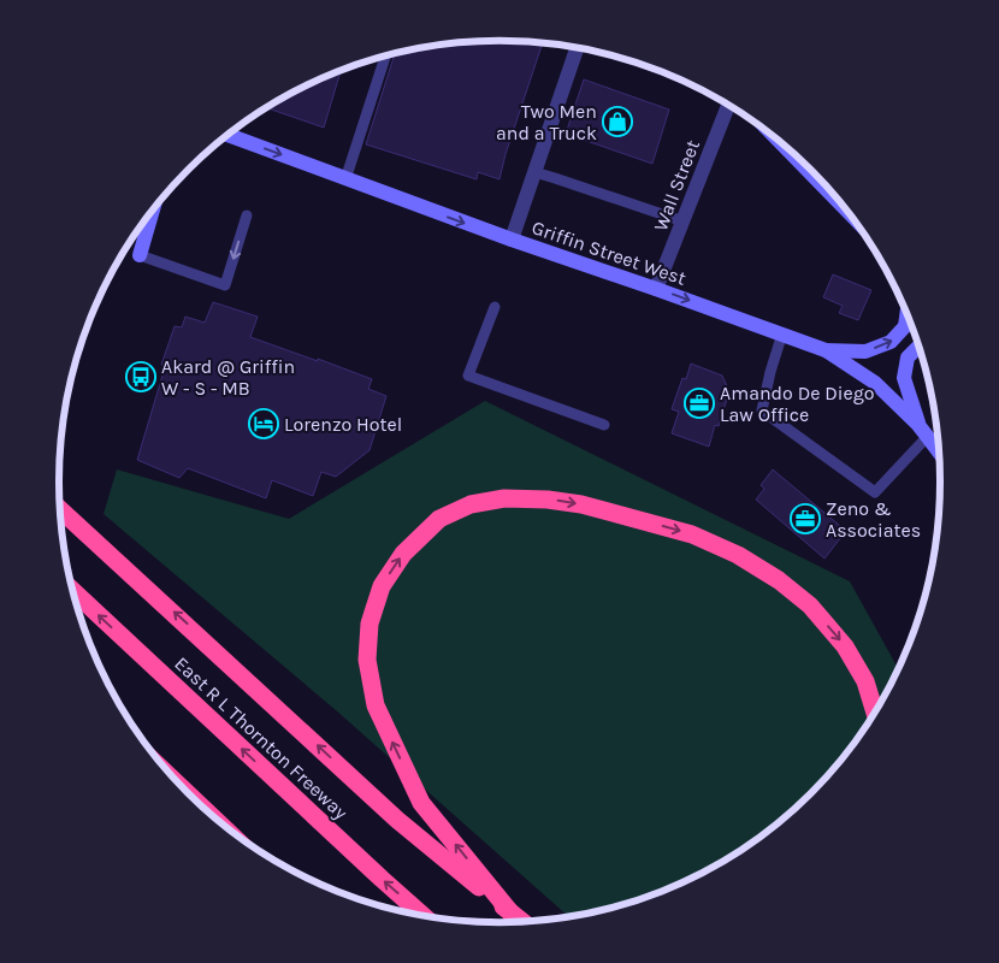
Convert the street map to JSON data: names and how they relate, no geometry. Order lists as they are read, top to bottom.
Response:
{
  "streets": {
    "highway": ["East R L Thornton Freeway"],
    "main road": ["Griffin Street West"],
    "street": ["Wall Street"]
  },
  "crossings": [
    ["Wall Street", "Griffin Street West"]
  ],
  "one_way": ["Griffin Street West"],
  "places": {
    "shop": ["Two Men and a Truck"],
    "bus stop": ["Akard @ Griffin W - S - MB"],
    "office": ["Amando De Diego Law Office", "Zeno & Associates"],
    "hotel": ["Lorenzo Hotel"]
  }
}
